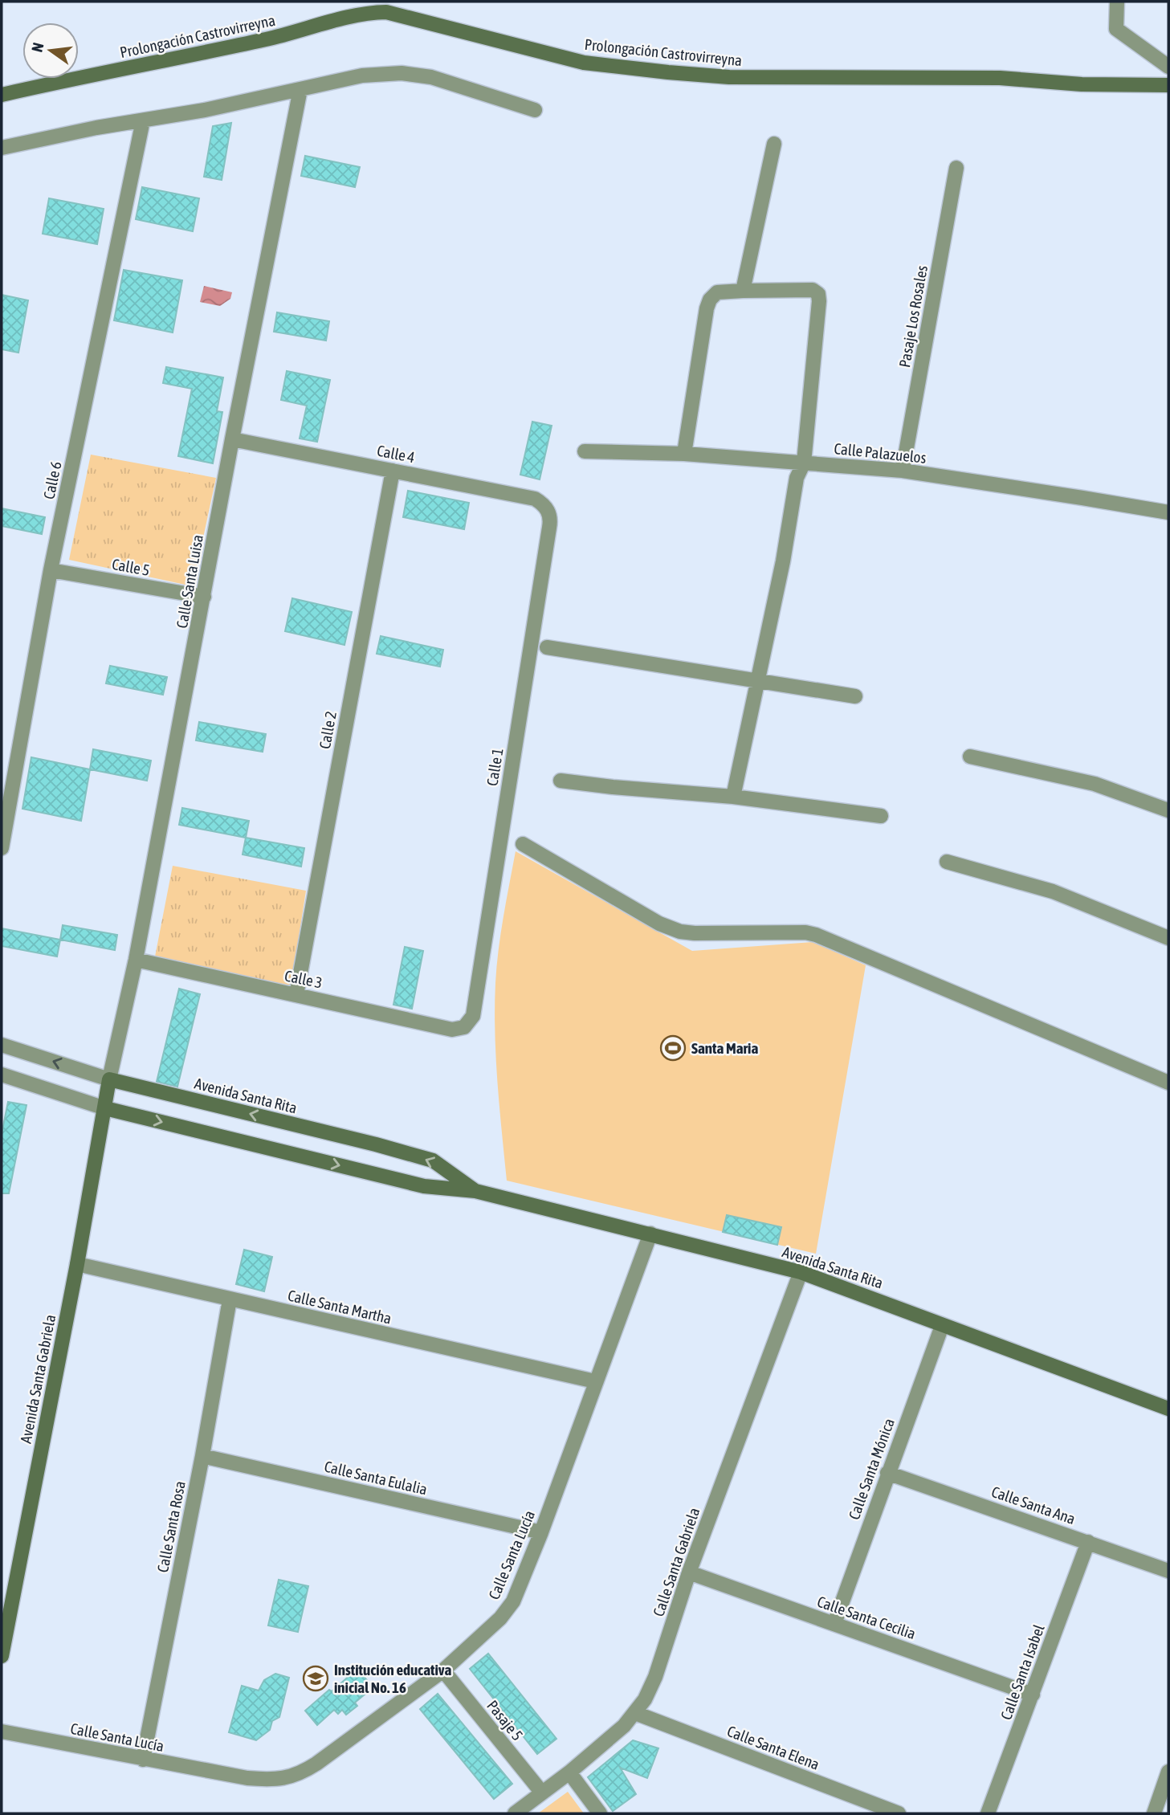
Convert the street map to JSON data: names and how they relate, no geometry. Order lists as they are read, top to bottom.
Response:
{
  "streets": {
    "street": [
      "Prolongación Castrovirreyna",
      "Pasaje Los Rosales",
      "Calle Palazuelos",
      "Calle 4",
      "Calle 6",
      "Calle 5",
      "Calle Santa Luisa",
      "Calle 2",
      "Calle 1",
      "Calle 3",
      "Avenida Santa Rita",
      "Calle Santa Martha",
      "Avenida Santa Gabriela",
      "Calle Santa Mónica",
      "Calle Santa Eulalia",
      "Calle Santa Ana",
      "Calle Santa Rosa",
      "Calle Santa Lucía",
      "Calle Santa Gabriela",
      "Calle Santa Cecilia",
      "Calle Santa Isabel",
      "Pasaje 5",
      "Calle Santa Elena"
    ]
  },
  "crossings": [
    ["Pasaje Los Rosales", "Calle Palazuelos"],
    ["Calle 4", "Calle Santa Luisa"],
    ["Calle 4", "Calle 2"],
    ["Calle 4", "Calle 1"],
    ["Calle 6", "Calle 5"],
    ["Calle 5", "Calle Santa Luisa"],
    ["Calle Santa Luisa", "Calle 3"],
    ["Calle Santa Luisa", "Avenida Santa Rita"],
    ["Calle Santa Luisa", "Avenida Santa Gabriela"],
    ["Calle 2", "Calle 3"],
    ["Calle 1", "Calle 3"],
    ["Avenida Santa Rita", "Avenida Santa Gabriela"],
    ["Avenida Santa Rita", "Calle Santa Mónica"],
    ["Avenida Santa Rita", "Calle Santa Lucía"],
    ["Avenida Santa Rita", "Calle Santa Gabriela"],
    ["Calle Santa Martha", "Avenida Santa Gabriela"],
    ["Calle Santa Martha", "Calle Santa Rosa"],
    ["Calle Santa Martha", "Calle Santa Lucía"],
    ["Calle Santa Mónica", "Calle Santa Ana"],
    ["Calle Santa Mónica", "Calle Santa Cecilia"],
    ["Calle Santa Eulalia", "Calle Santa Rosa"],
    ["Calle Santa Eulalia", "Calle Santa Lucía"],
    ["Calle Santa Ana", "Calle Santa Isabel"],
    ["Calle Santa Rosa", "Calle Santa Lucía"],
    ["Calle Santa Lucía", "Pasaje 5"],
    ["Calle Santa Gabriela", "Calle Santa Cecilia"],
    ["Calle Santa Gabriela", "Pasaje 5"],
    ["Calle Santa Gabriela", "Calle Santa Elena"],
    ["Calle Santa Cecilia", "Calle Santa Isabel"]
  ],
  "places": {
    "sports": ["Santa Maria"],
    "school or university": ["Institución educativa inicial No. 16"]
  },
  "north": "left"
}
